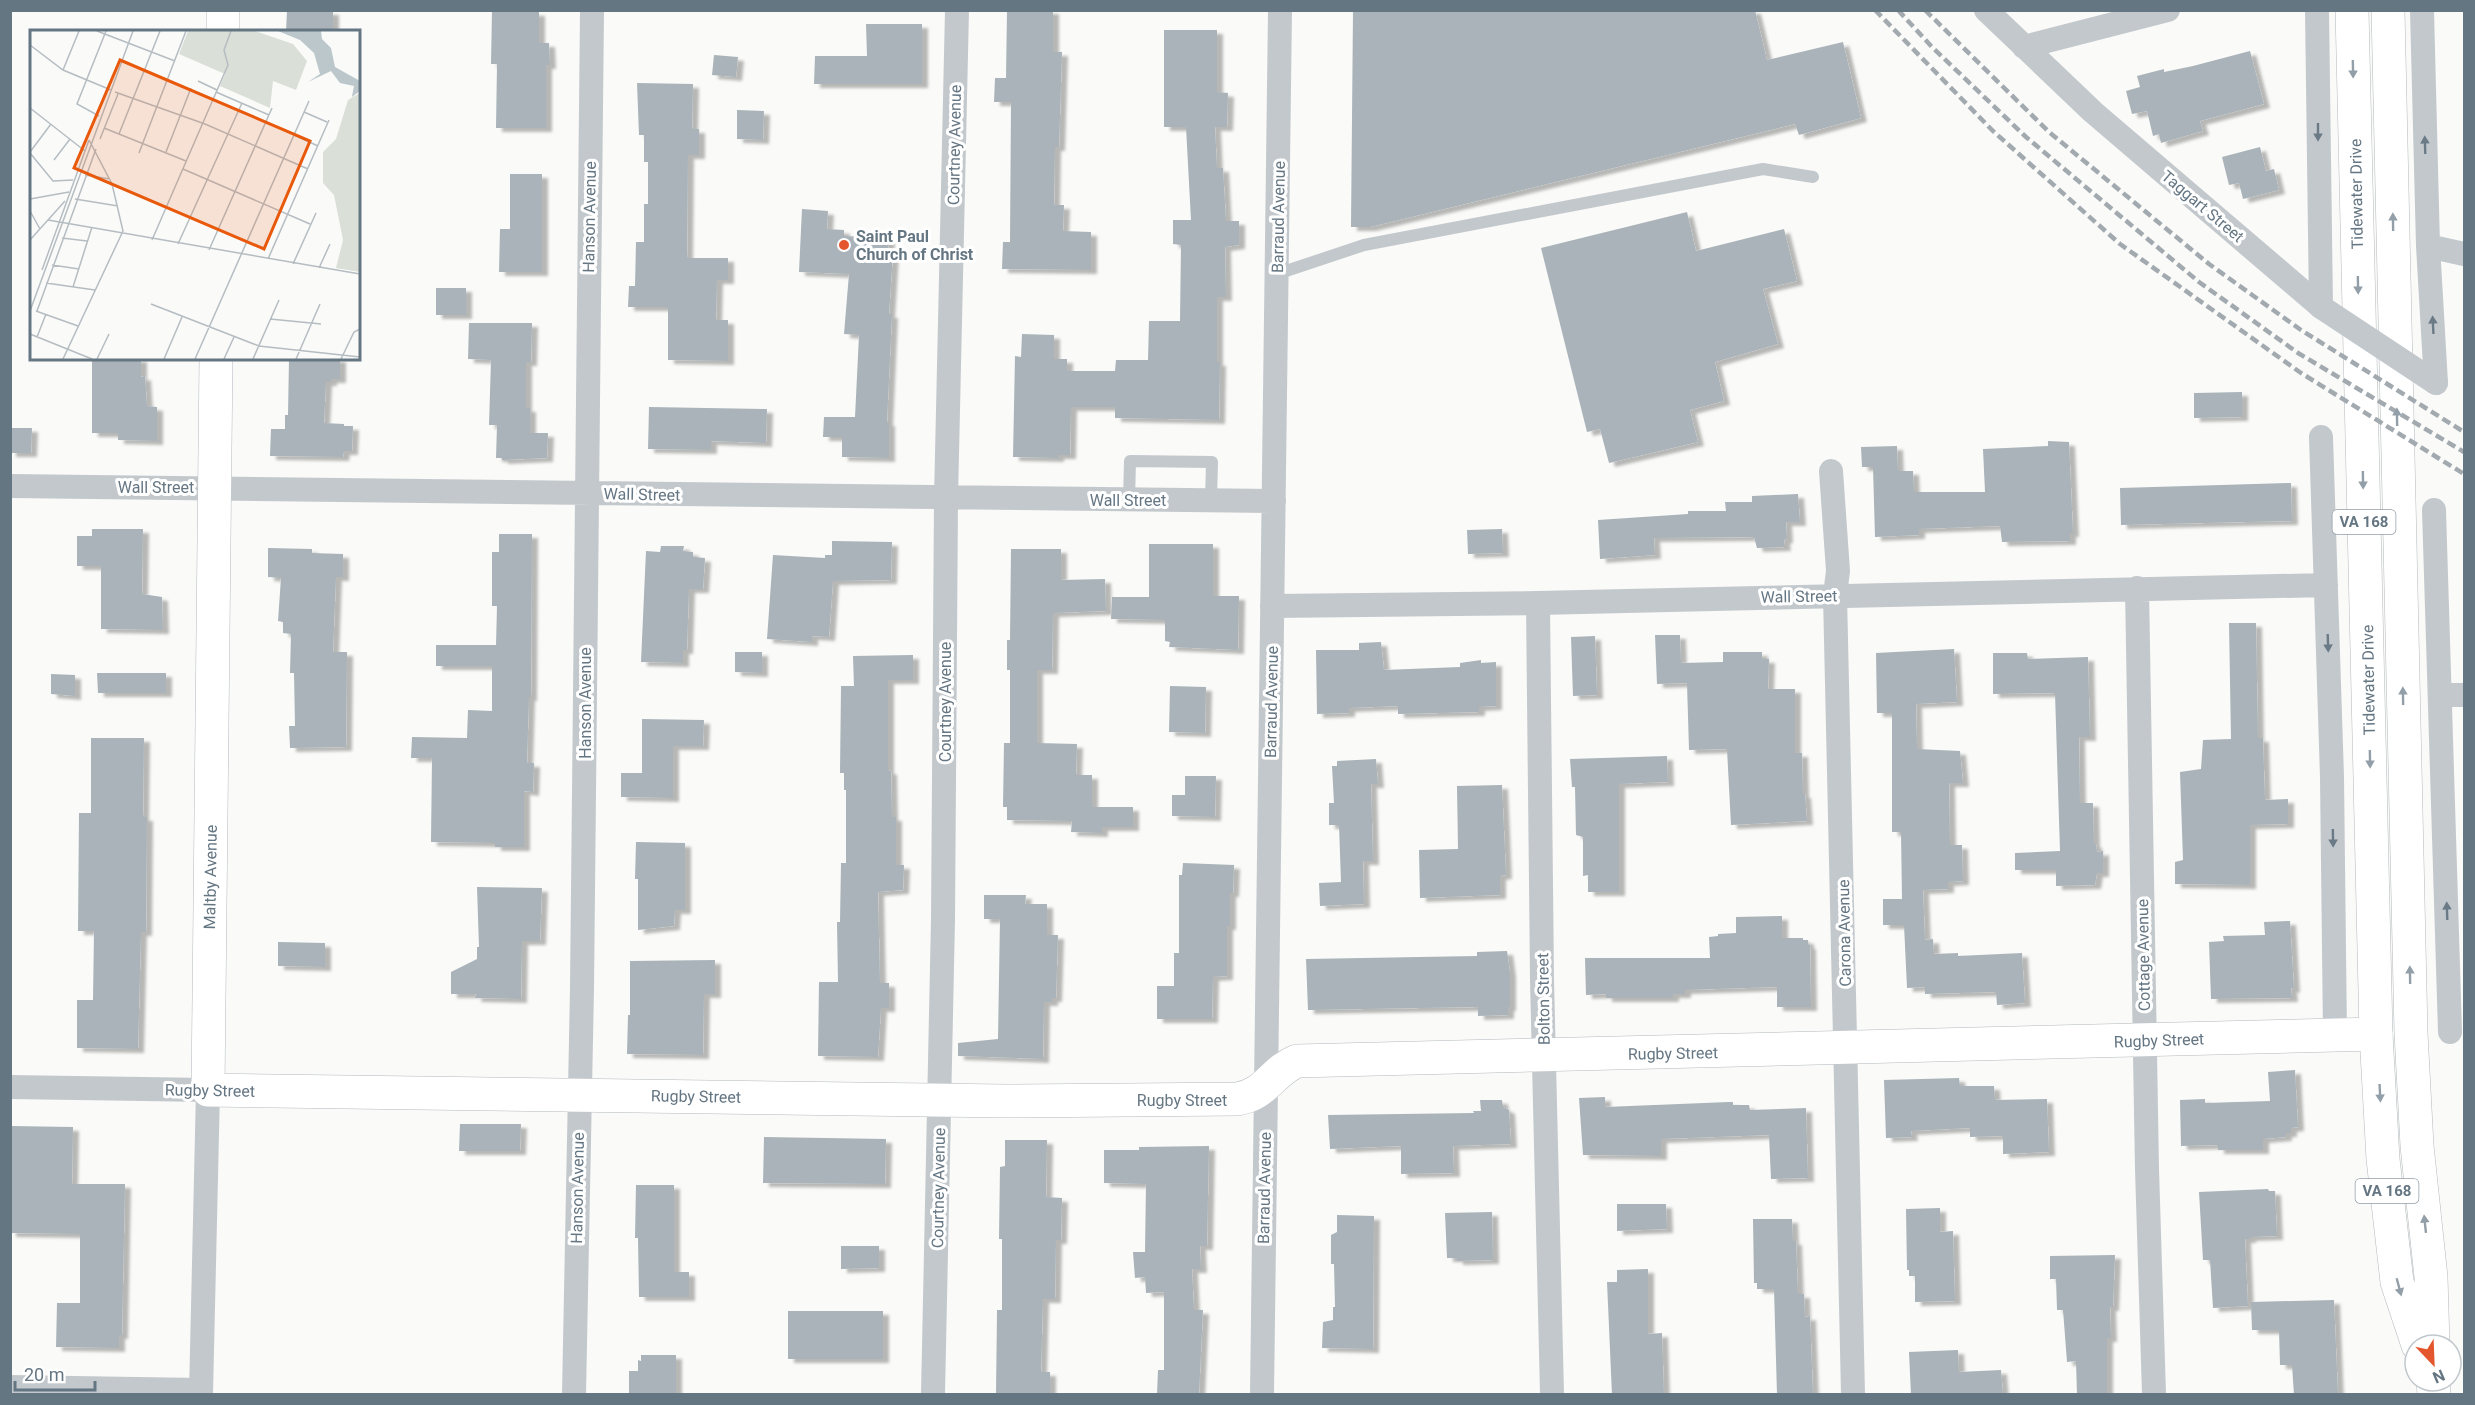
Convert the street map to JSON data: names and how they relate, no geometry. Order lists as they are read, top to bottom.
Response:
{
  "streets": {
    "main road": [
      "Tidewater Drive",
      "VA 168",
      "Maltby Avenue",
      "Rugby Street"
    ],
    "street": [
      "Courtney Avenue",
      "Taggart Street",
      "Hanson Avenue",
      "Barraud Avenue",
      "Wall Street",
      "Carona Avenue",
      "Cottage Avenue",
      "Bolton Street"
    ]
  },
  "crossings": [
    ["Courtney Avenue", "Wall Street"],
    ["Courtney Avenue", "Rugby Street"],
    ["Tidewater Drive", "Rugby Street"],
    ["Hanson Avenue", "Wall Street"],
    ["Hanson Avenue", "Rugby Street"],
    ["Barraud Avenue", "Wall Street"],
    ["Barraud Avenue", "Rugby Street"],
    ["Wall Street", "Maltby Avenue"],
    ["Wall Street", "Carona Avenue"],
    ["Wall Street", "Cottage Avenue"],
    ["Wall Street", "Bolton Street"],
    ["Maltby Avenue", "Rugby Street"],
    ["Carona Avenue", "Rugby Street"],
    ["Cottage Avenue", "Rugby Street"],
    ["Bolton Street", "Rugby Street"]
  ],
  "places": ["Saint Paul Church of Christ"],
  "scale_bar": "20 m",
  "north": "bottom right"
}
